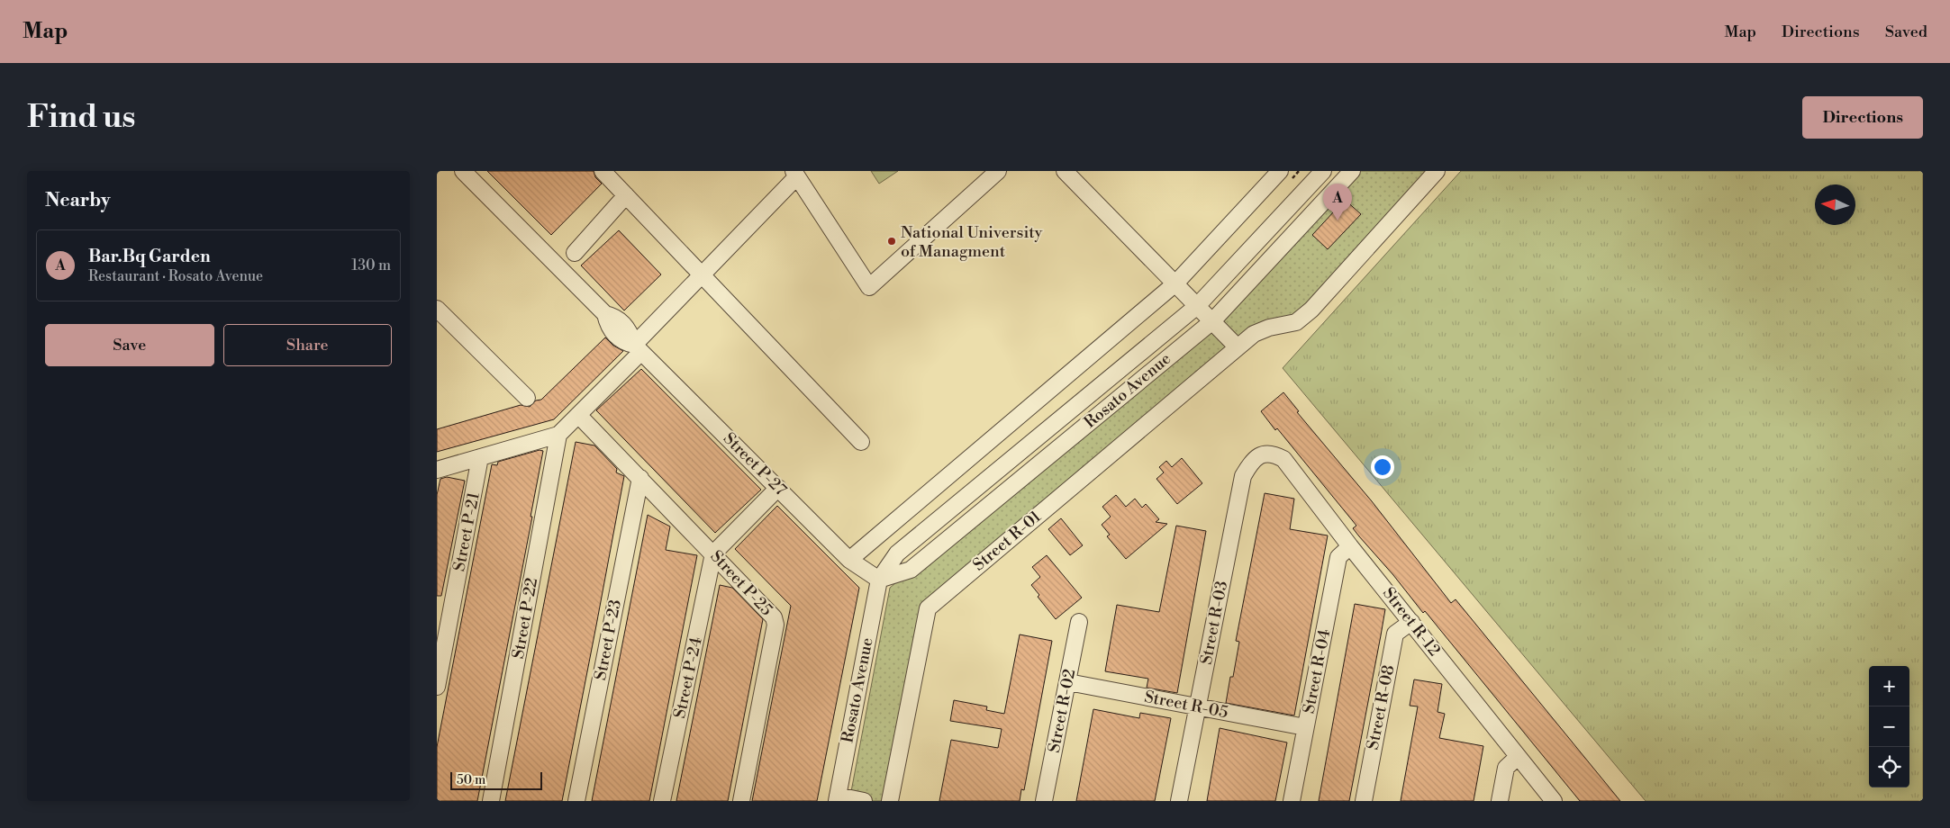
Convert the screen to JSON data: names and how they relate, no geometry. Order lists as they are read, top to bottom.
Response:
{
  "streets": {
    "street": [
      "Rosato Avenue",
      "Street P-27",
      "Street P-21",
      "Street R-01",
      "Street P-25",
      "Street P-22",
      "Street R-12",
      "Street R-03",
      "Street P-23",
      "Street R-04",
      "Street P-24",
      "Street R-05",
      "Street R-08",
      "Street R-02"
    ]
  },
  "crossings": [
    ["Rosato Avenue", "Street P-27"],
    ["Street P-25", "Street P-23"],
    ["Street P-25", "Street P-24"],
    ["Street R-12", "Street R-03"],
    ["Street R-12", "Street R-04"],
    ["Street R-12", "Street R-08"],
    ["Street R-03", "Street R-05"],
    ["Street R-04", "Street R-05"],
    ["Street R-05", "Street R-02"]
  ],
  "places": ["National University of Managment"],
  "scale_bar": "50 m",
  "north": "left",
  "page": {
    "header": "Map",
    "nav": ["Map", "Directions", "Saved"],
    "buttons": [
      "Directions",
      ["Save", "Share"]
    ],
    "title": "Find us",
    "heading": "Nearby",
    "pins": "A",
    "list": [
      {
        "mark": "A",
        "name": "Bar.Bq Garden",
        "note": "Restaurant · Rosato Avenue",
        "value": "130 m"
      }
    ],
    "map_buttons": ["+", "−"],
    "scale": "50 m"
  }
}
